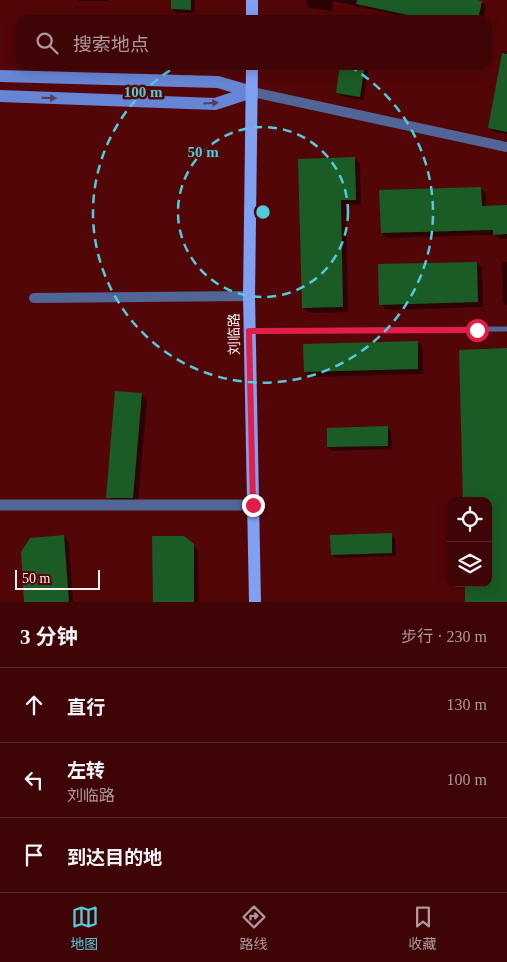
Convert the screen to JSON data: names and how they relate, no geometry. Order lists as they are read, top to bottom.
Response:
{
  "streets": {
    "main road": ["刘临路"]
  },
  "scale_bar": "50 m",
  "page": {
    "search": "搜索地点",
    "scale": "50 m",
    "heading": ["3 分钟", "步行 · 230 m"],
    "list": [
      ["直行", "130 m"],
      ["左转", "刘临路", "100 m"],
      "到达目的地"
    ],
    "nav": ["地图", "路线", "收藏"]
  },
  "rings": ["100 m", "50 m"]
}
